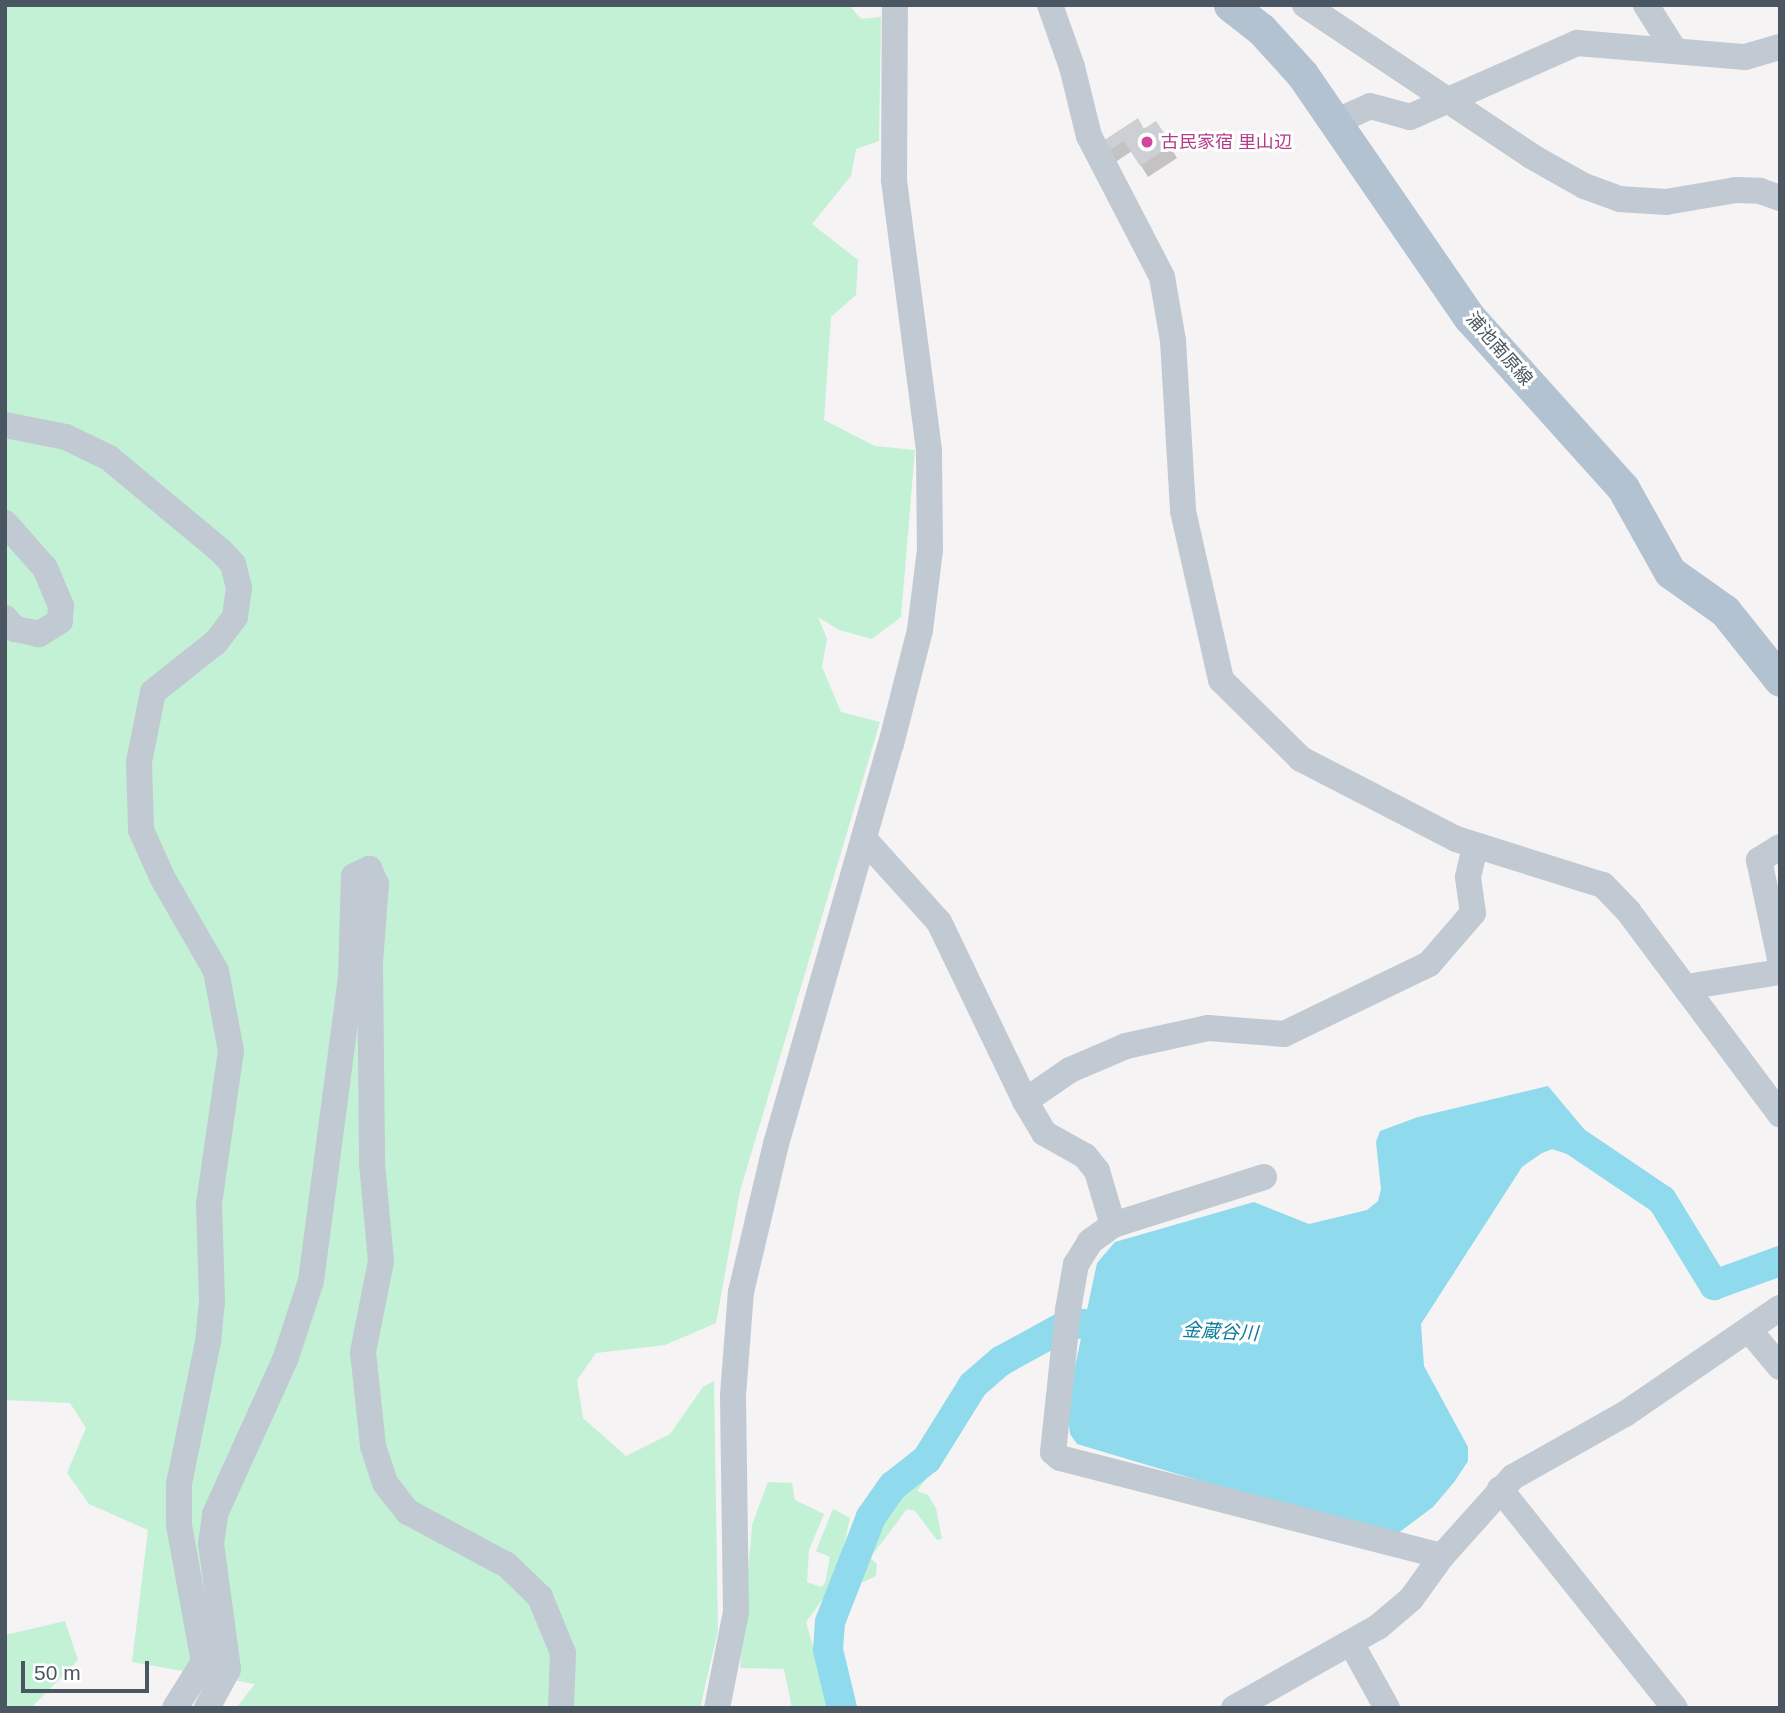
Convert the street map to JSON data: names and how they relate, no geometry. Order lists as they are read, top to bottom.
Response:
{
  "streets": {
    "main road": ["浦池南原線"]
  },
  "water": ["金蔵谷川"],
  "places": ["古民家宿 里山辺"],
  "scale_bar": "50 m"
}
